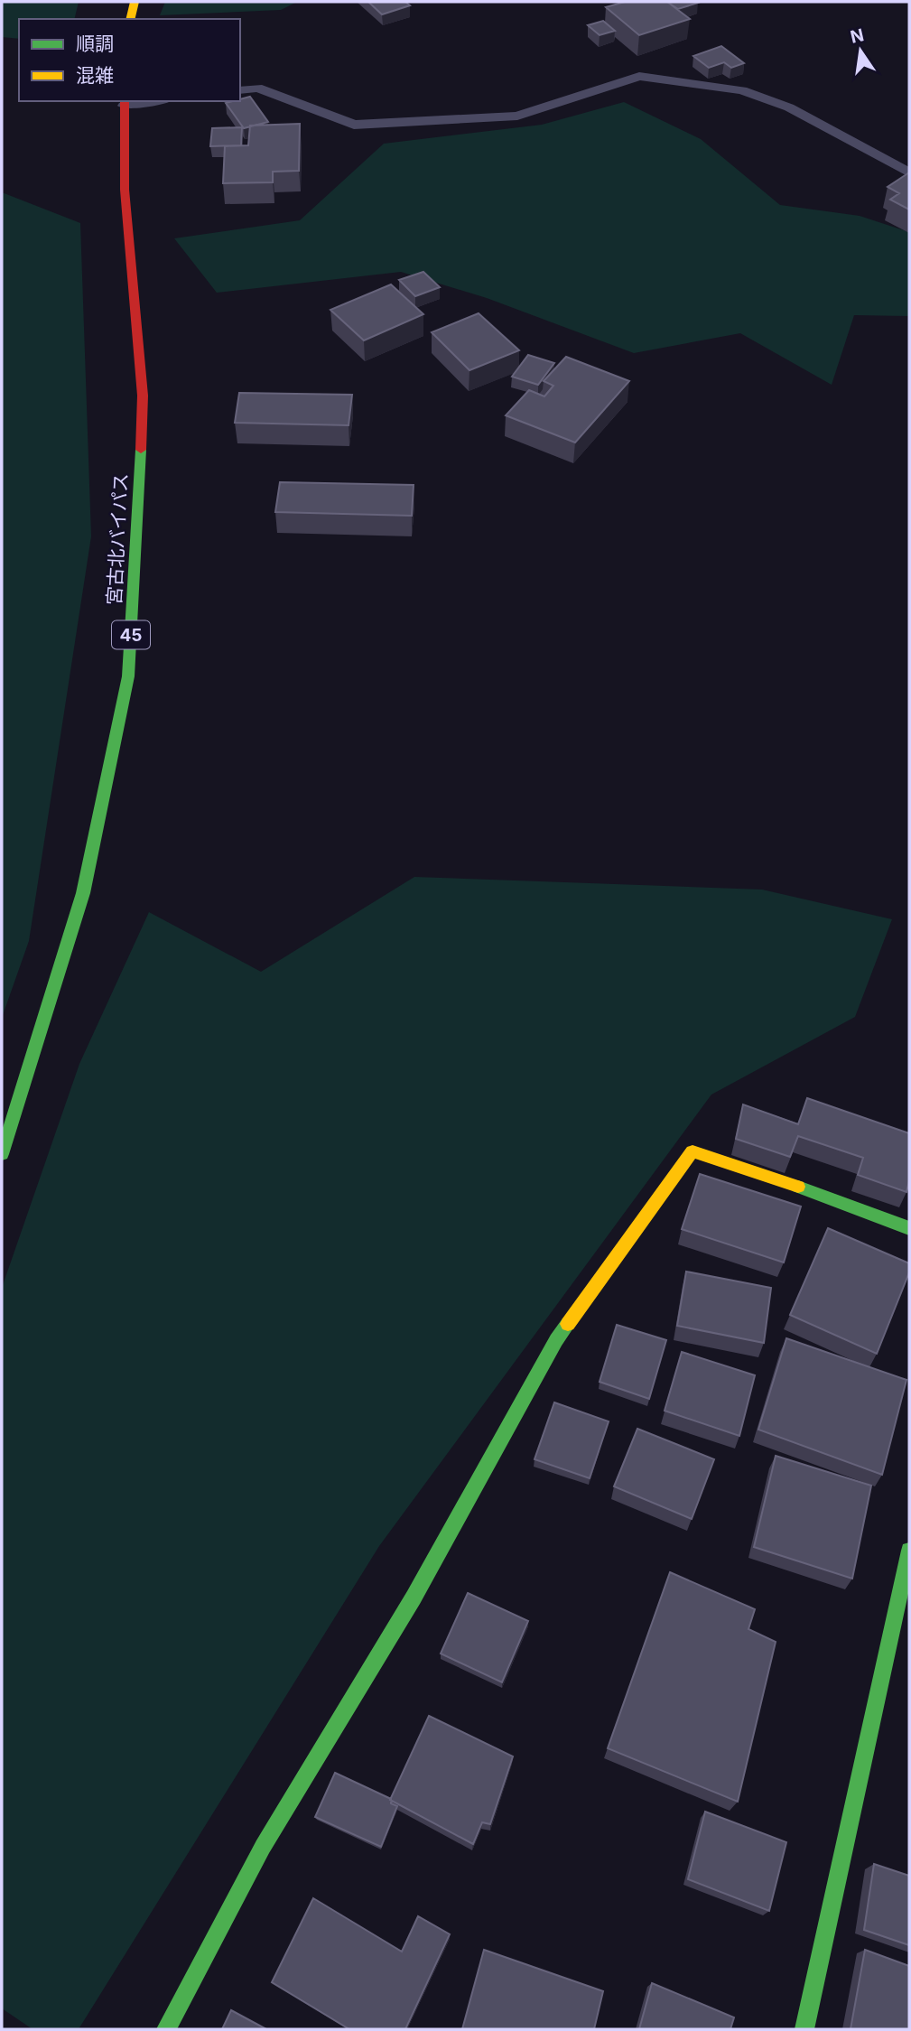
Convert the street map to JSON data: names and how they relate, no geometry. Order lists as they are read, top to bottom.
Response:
{
  "streets": {
    "main road": ["宮古北バイパス", "45"]
  },
  "legend": ["順調", "混雑"],
  "north": "top"
}
